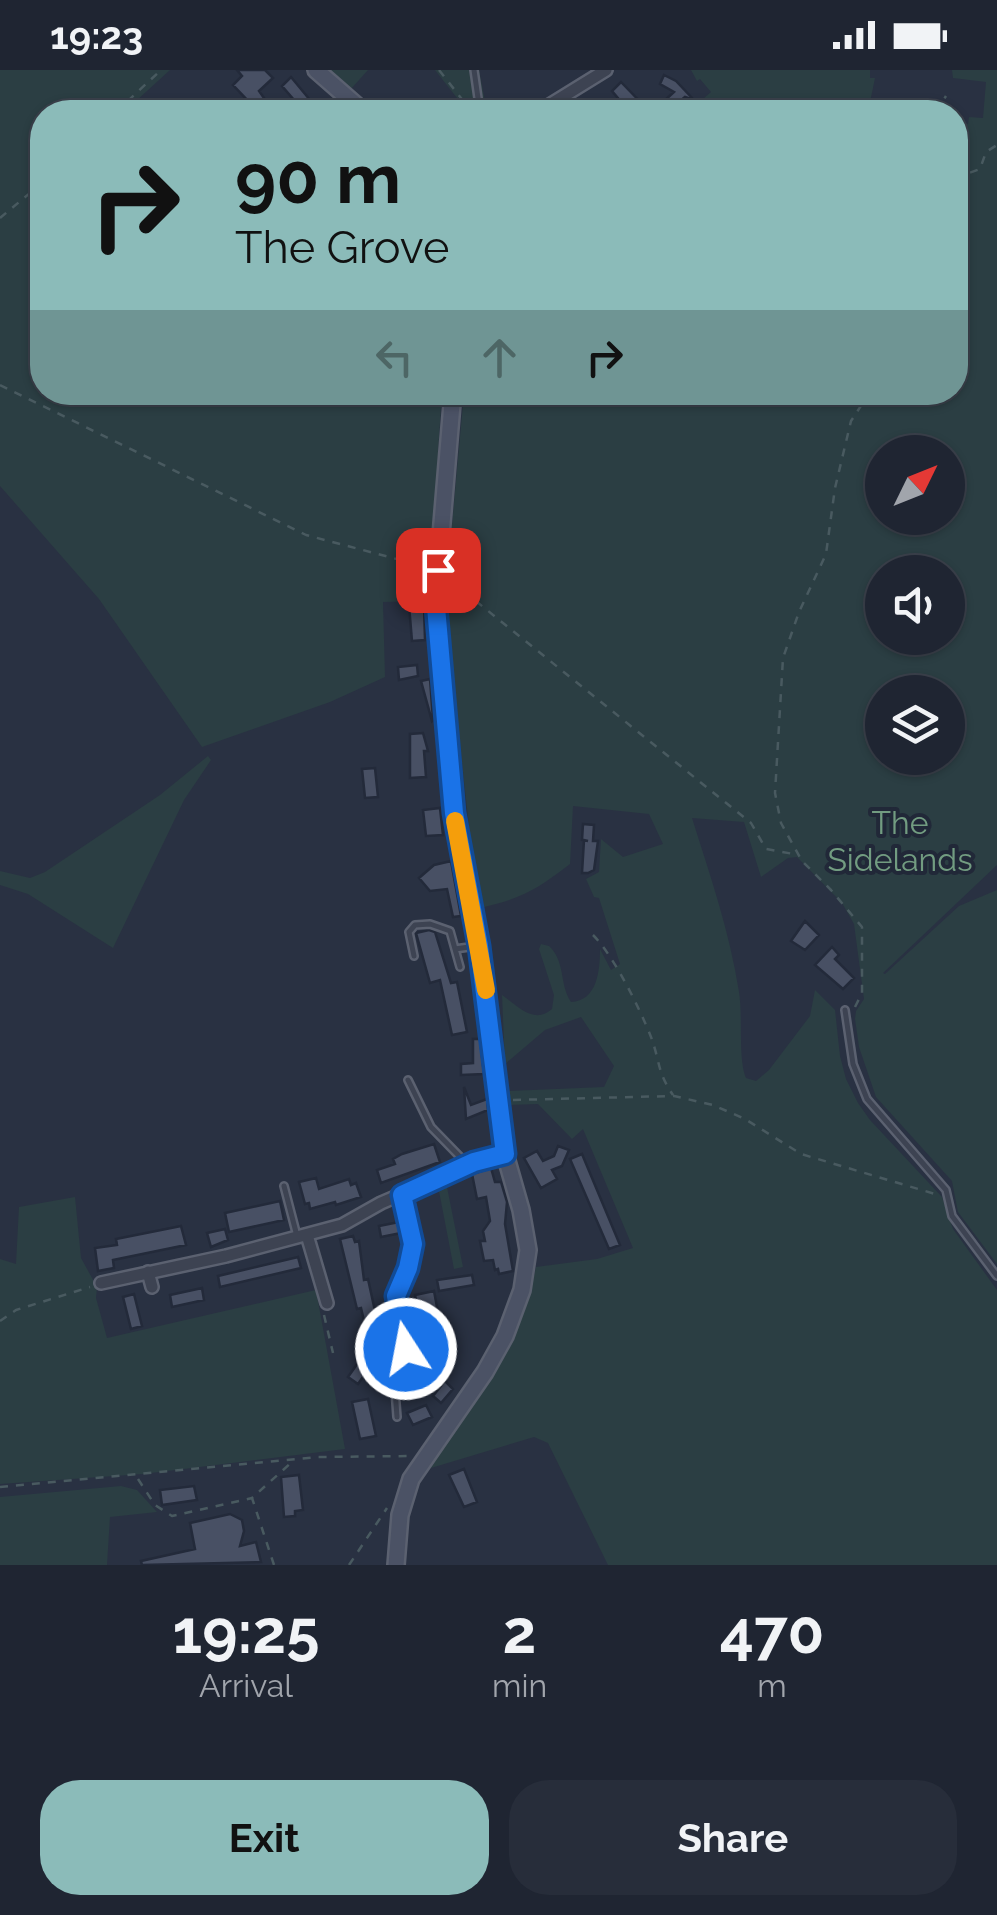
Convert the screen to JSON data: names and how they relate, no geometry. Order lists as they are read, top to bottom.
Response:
{
  "parks": ["The Sidelands"],
  "north": "top right",
  "page": {
    "status": "19:23",
    "turn": ["90 m", "The Grove"],
    "eta": [
      "19:25",
      "Arrival",
      "2",
      "min",
      "470",
      "m"
    ],
    "buttons": ["Exit", "Share"]
  }
}
